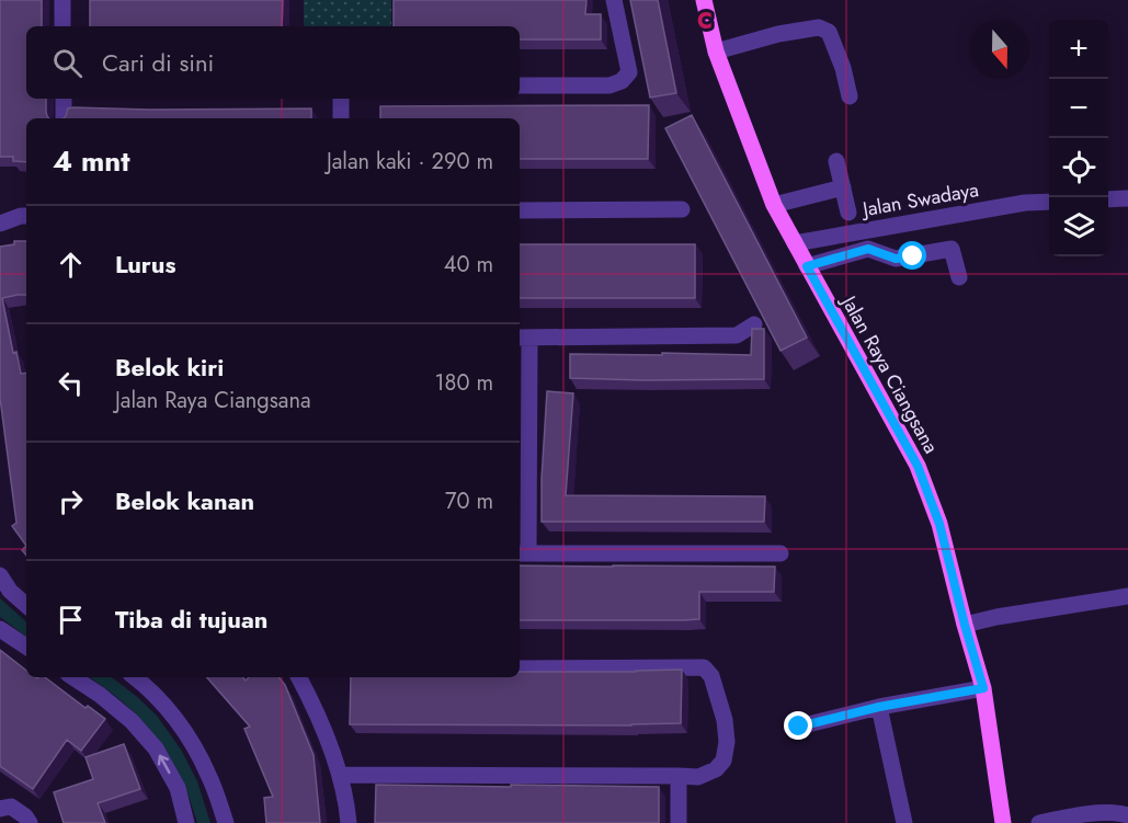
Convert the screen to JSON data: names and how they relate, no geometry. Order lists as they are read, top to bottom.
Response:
{
  "streets": {
    "main road": ["Jalan Raya Ciangsana"],
    "street": ["Jalan Swadaya"]
  },
  "crossings": [
    ["Jalan Swadaya", "Jalan Raya Ciangsana"]
  ],
  "north": "bottom",
  "page": {
    "map_buttons": ["+", "−"],
    "search": "Cari di sini",
    "heading": ["4 mnt", "Jalan kaki · 290 m"],
    "list": [
      ["Lurus", "40 m"],
      ["Belok kiri", "Jalan Raya Ciangsana", "180 m"],
      ["Belok kanan", "70 m"],
      "Tiba di tujuan"
    ]
  },
  "grid": {
    "columns": ["C"]
  }
}
